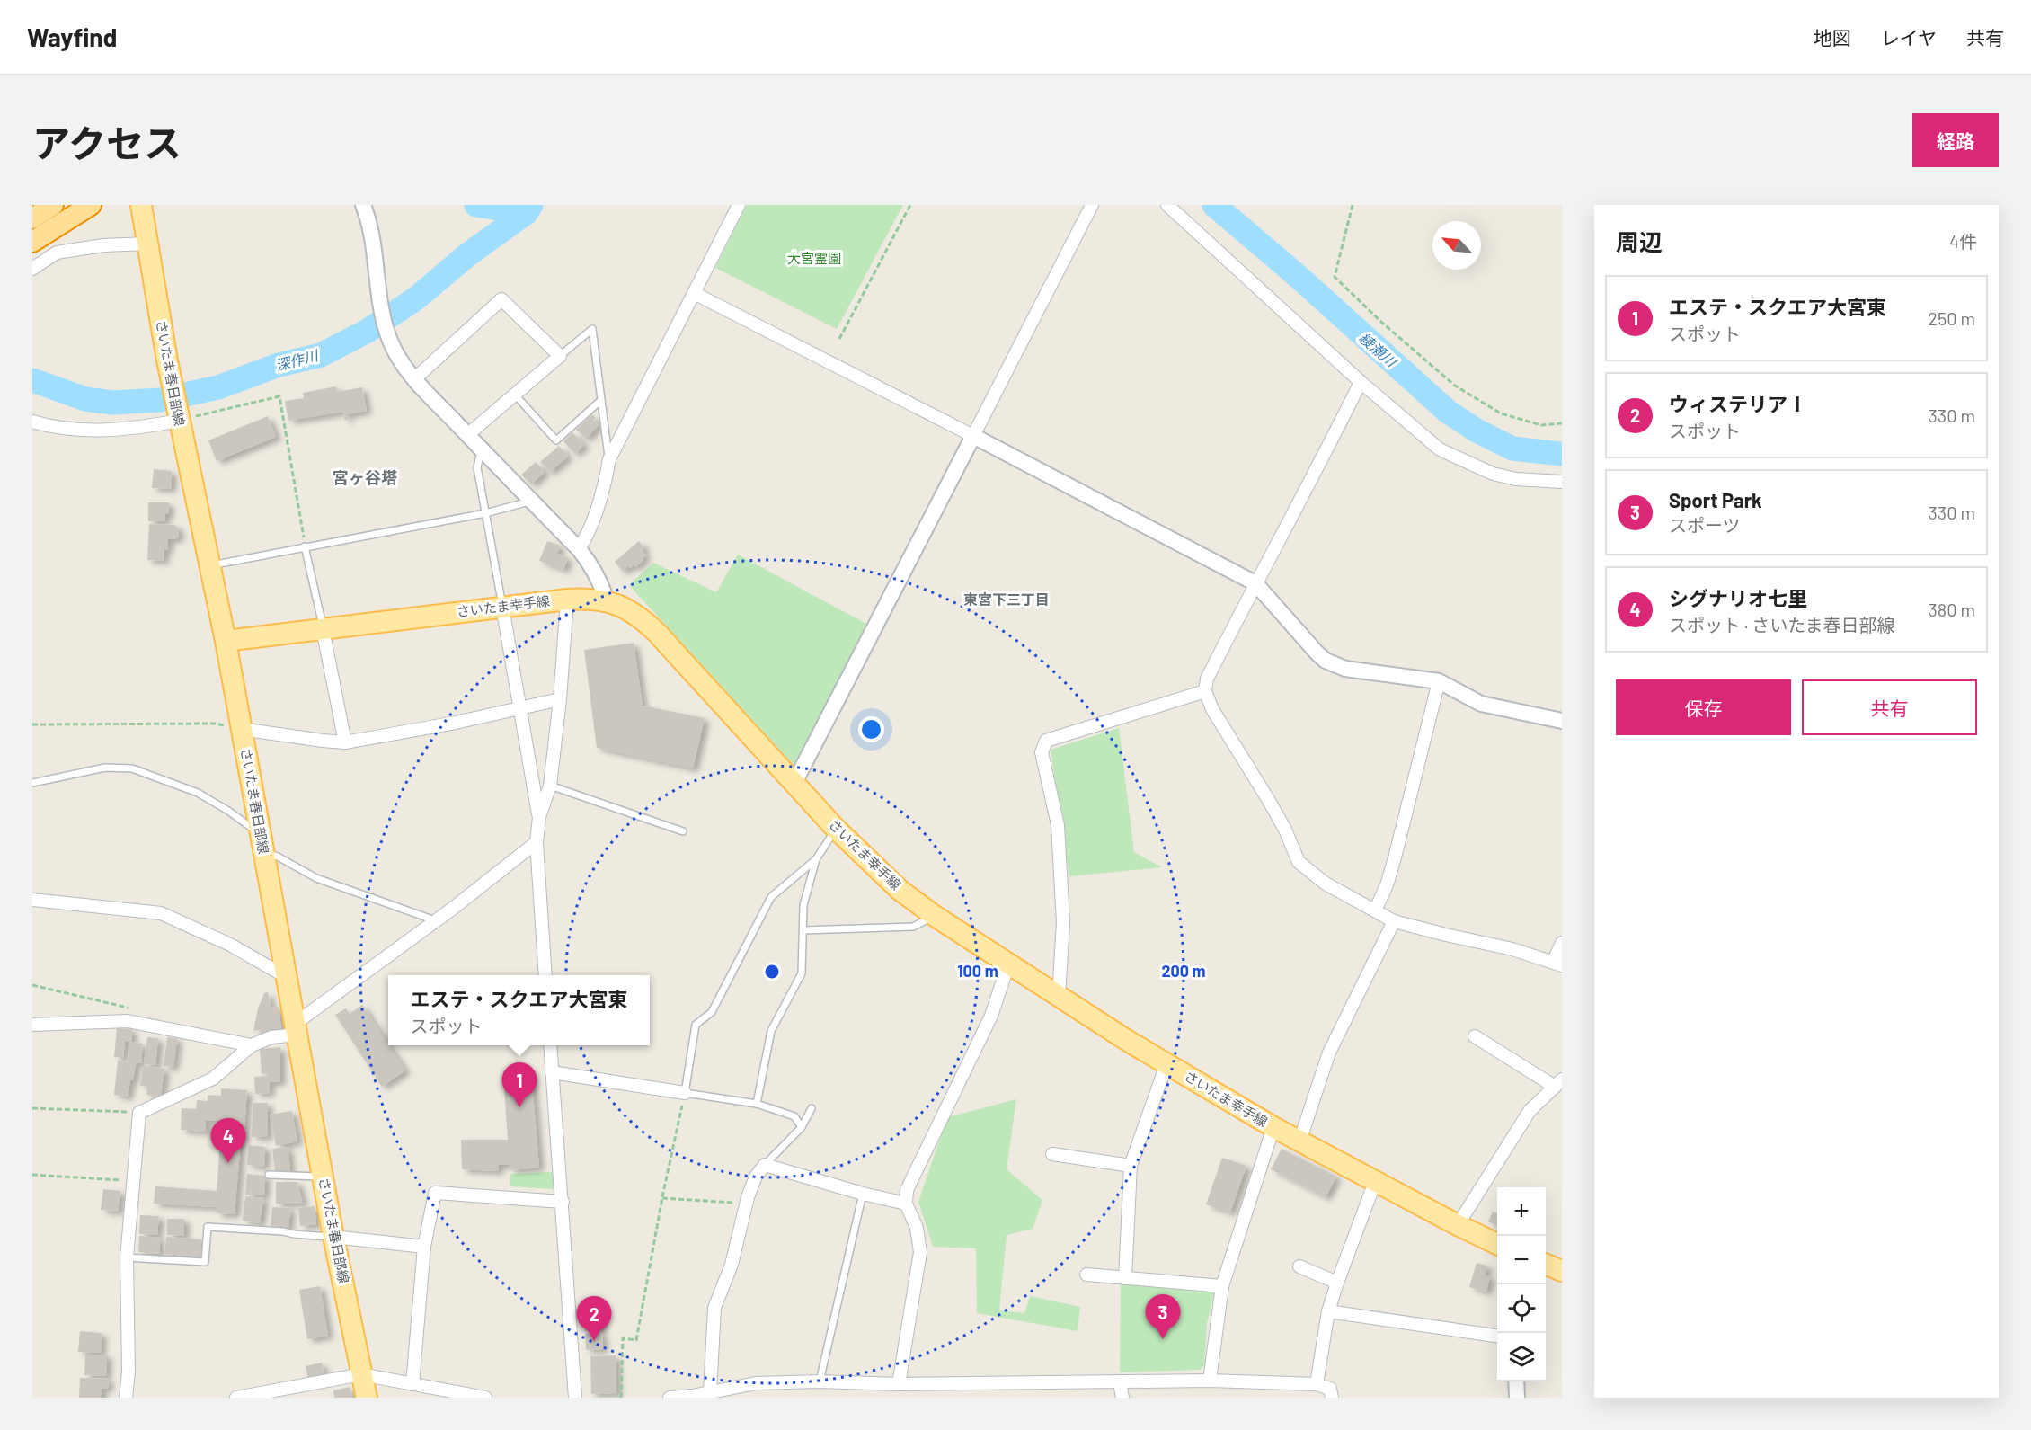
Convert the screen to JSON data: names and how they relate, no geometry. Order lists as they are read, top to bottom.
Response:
{
  "streets": {
    "main road": ["さいたま春日部線", "さいたま幸手線"]
  },
  "crossings": [
    ["さいたま春日部線", "さいたま幸手線"]
  ],
  "districts": ["宮ヶ谷塔", "東宮下三丁目"],
  "water": ["綾瀬川", "深作川"],
  "parks": ["大宮霊園"],
  "north": "top left",
  "page": {
    "header": "Wayfind",
    "nav": ["地図", "レイヤ", "共有"],
    "title": "アクセス",
    "buttons": [
      "経路",
      ["保存", "共有"]
    ],
    "heading": ["周辺", "4件"],
    "list": [
      {
        "mark": "1",
        "name": "エステ・スクエア大宮東",
        "note": "スポット",
        "value": "250 m"
      },
      {
        "mark": "2",
        "name": "ウィステリアⅠ",
        "note": "スポット",
        "value": "330 m"
      },
      {
        "mark": "3",
        "name": "Sport Park",
        "note": "スポーツ",
        "value": "330 m"
      },
      {
        "mark": "4",
        "name": "シグナリオ七里",
        "note": "スポット · さいたま春日部線",
        "value": "380 m"
      }
    ],
    "popup": ["エステ・スクエア大宮東", "スポット"],
    "pins": [
      "1",
      "4",
      "3",
      "2"
    ],
    "map_buttons": ["+", "−"]
  },
  "rings": ["100 m", "200 m"]
}
